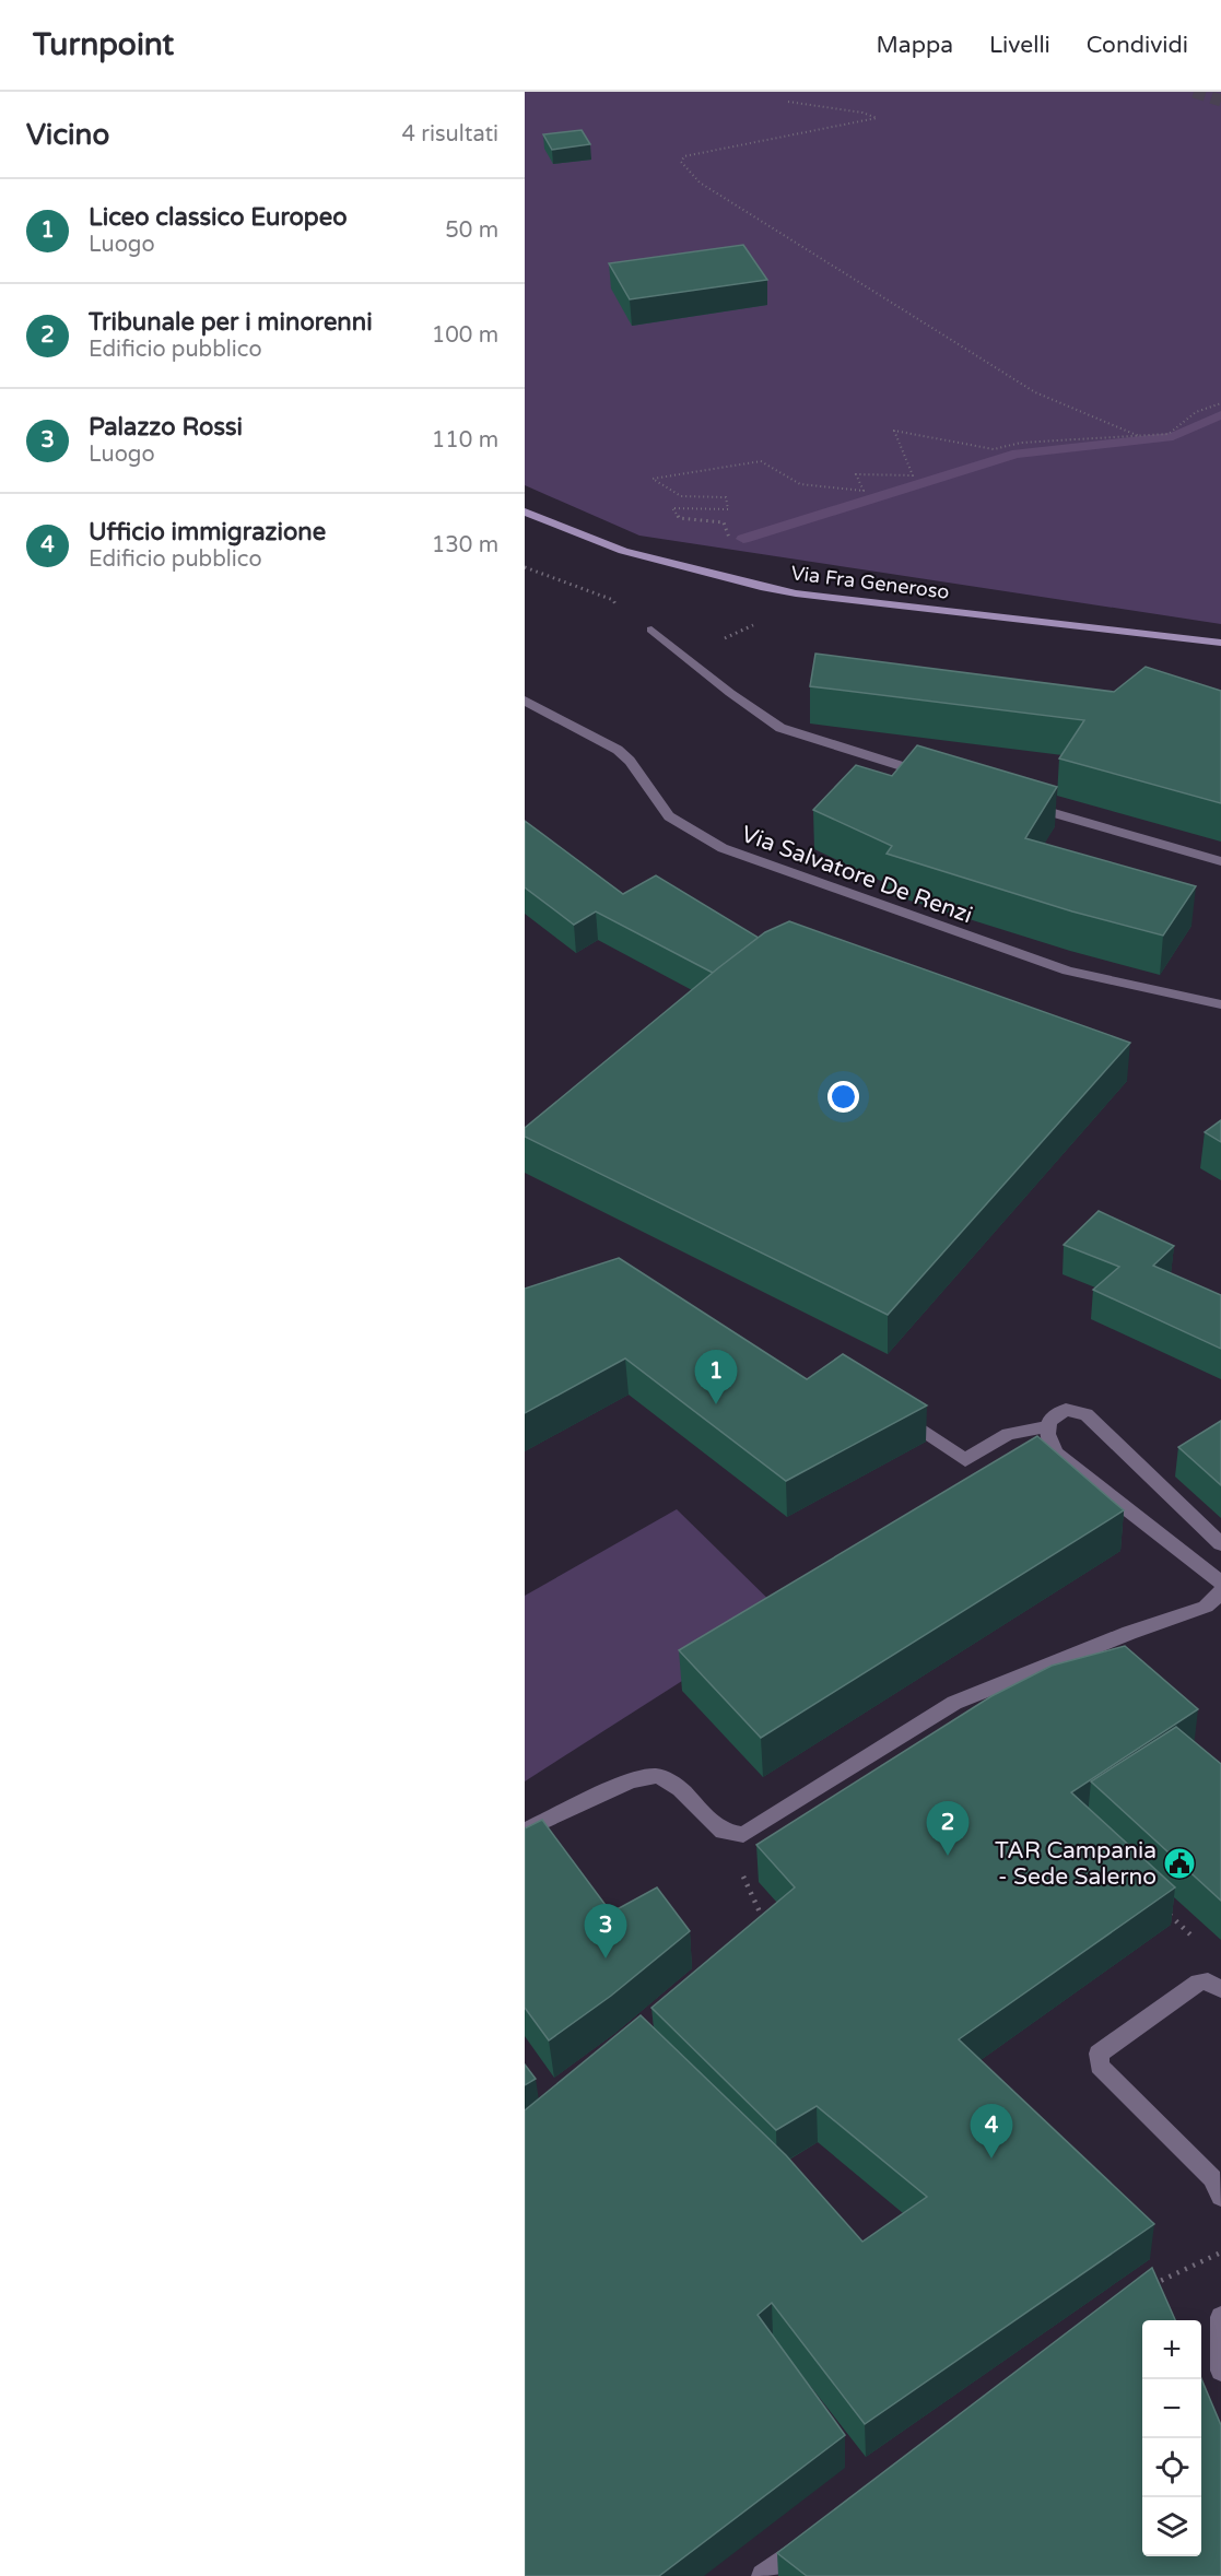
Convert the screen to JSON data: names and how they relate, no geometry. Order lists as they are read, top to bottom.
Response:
{
  "streets": {
    "main road": ["Via Fra Generoso"],
    "street": ["Via Salvatore De Renzi"]
  },
  "places": {
    "public building": ["TAR Campania - Sede Salerno"]
  },
  "page": {
    "header": "Turnpoint",
    "nav": ["Mappa", "Livelli", "Condividi"],
    "heading": ["Vicino", "4 risultati"],
    "list": [
      {
        "mark": "1",
        "name": "Liceo classico Europeo",
        "note": "Luogo",
        "value": "50 m"
      },
      {
        "mark": "2",
        "name": "Tribunale per i minorenni",
        "note": "Edificio pubblico",
        "value": "100 m"
      },
      {
        "mark": "3",
        "name": "Palazzo Rossi",
        "note": "Luogo",
        "value": "110 m"
      },
      {
        "mark": "4",
        "name": "Ufficio immigrazione",
        "note": "Edificio pubblico",
        "value": "130 m"
      }
    ],
    "pins": [
      "1",
      "2",
      "3",
      "4"
    ],
    "map_buttons": ["+", "−"]
  }
}
